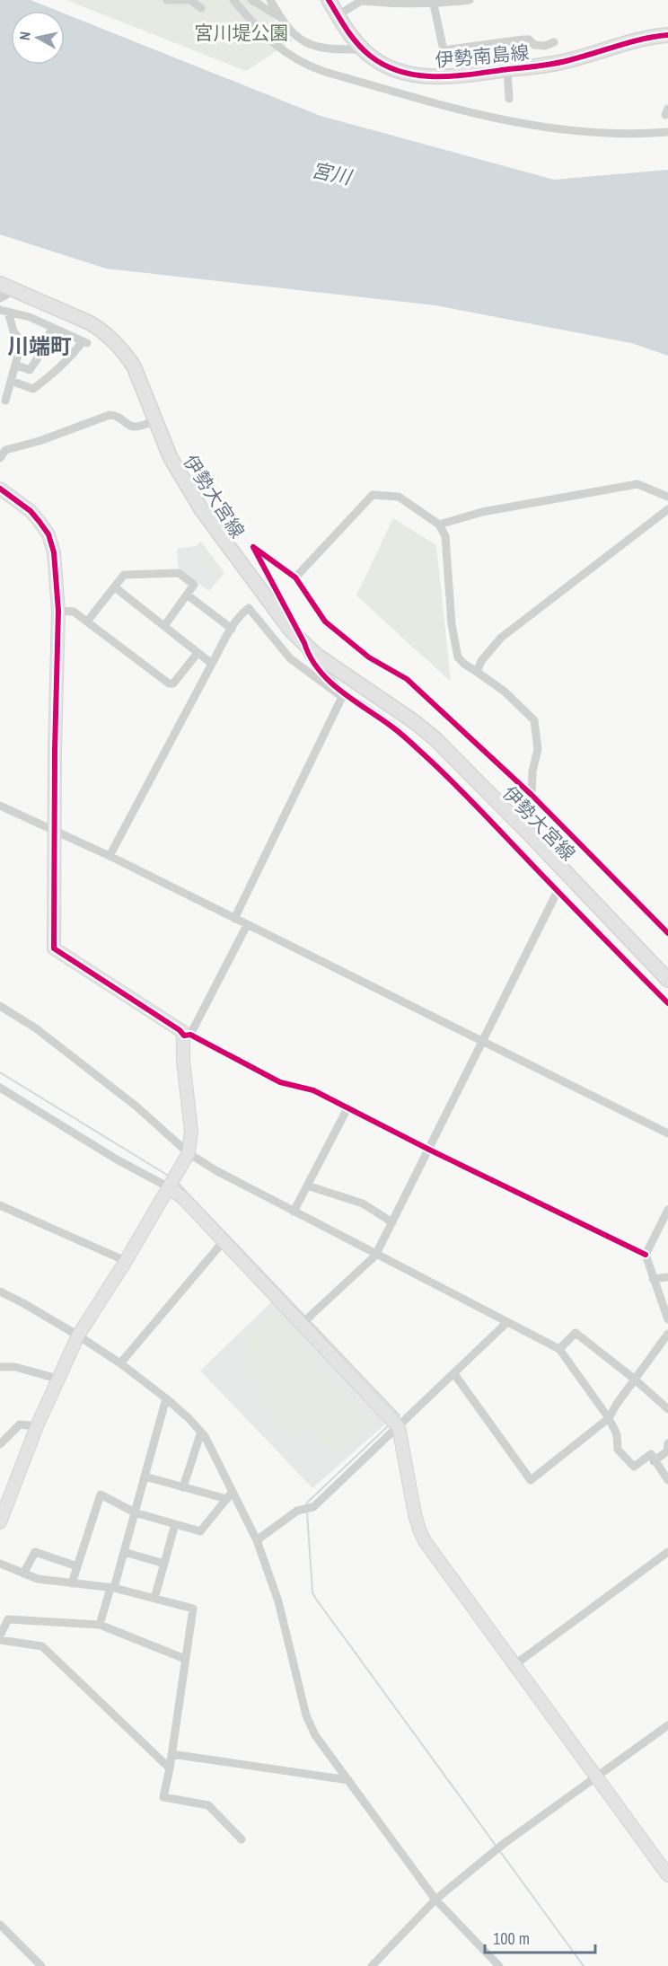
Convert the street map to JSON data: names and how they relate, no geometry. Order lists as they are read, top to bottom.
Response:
{
  "streets": {
    "main road": ["伊勢南島線", "伊勢大宮線"]
  },
  "districts": ["川端町"],
  "water": ["宮川"],
  "parks": ["宮川堤公園"],
  "scale_bar": "100 m",
  "north": "left"
}
